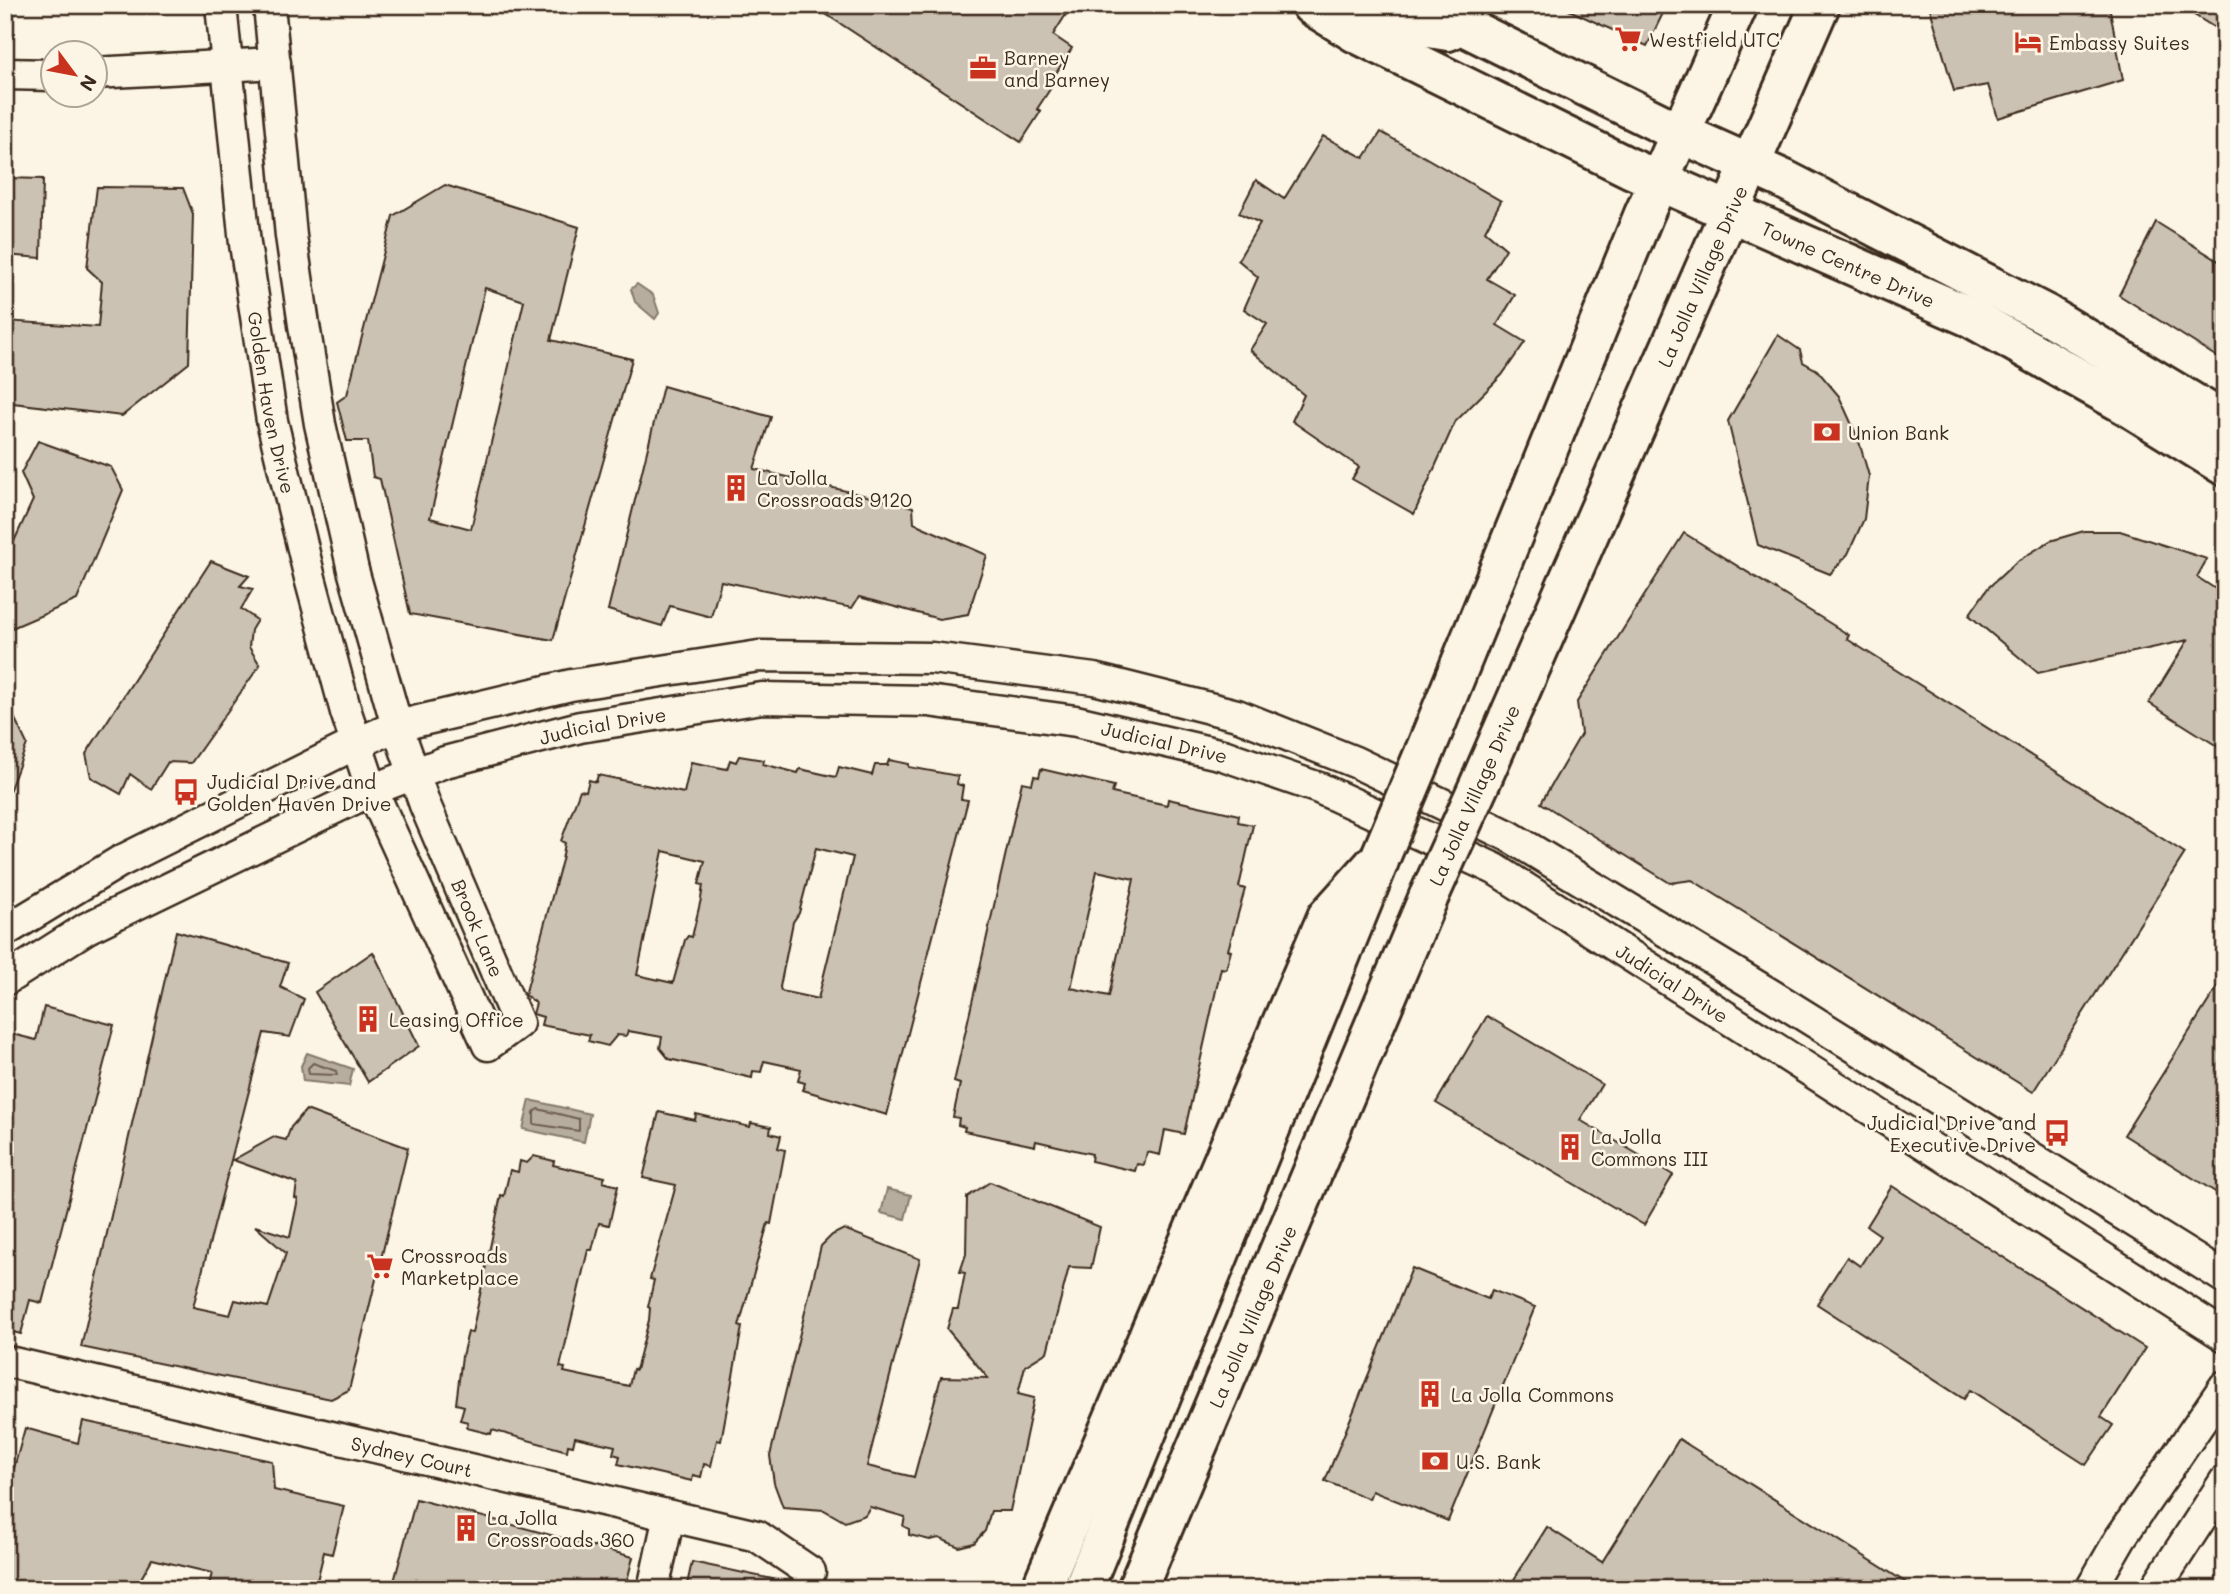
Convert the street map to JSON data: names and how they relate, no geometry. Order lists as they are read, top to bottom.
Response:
{
  "streets": {
    "main road": ["Towne Centre Drive", "La Jolla Village Drive"],
    "street": [
      "Golden Haven Drive",
      "Judicial Drive",
      "Brook Lane",
      "Sydney Court"
    ]
  },
  "crossings": [
    ["Towne Centre Drive", "La Jolla Village Drive"],
    ["Golden Haven Drive", "Judicial Drive"],
    ["Golden Haven Drive", "Brook Lane"],
    ["Judicial Drive", "Brook Lane"]
  ],
  "places": {
    "supermarket": ["Westfield UTC", "Crossroads Marketplace"],
    "hotel": ["Embassy Suites"],
    "office": ["Barney and Barney"],
    "bank": ["Union Bank", "U.S. Bank"],
    "building": [
      "La Jolla Crossroads 9120",
      "Leasing Office",
      "La Jolla Commons III",
      "La Jolla Commons",
      "La Jolla Crossroads 360"
    ],
    "bus stop": ["Judicial Drive and Golden Haven Drive", "Judicial Drive and Executive Drive"]
  },
  "north": "bottom right"
}
